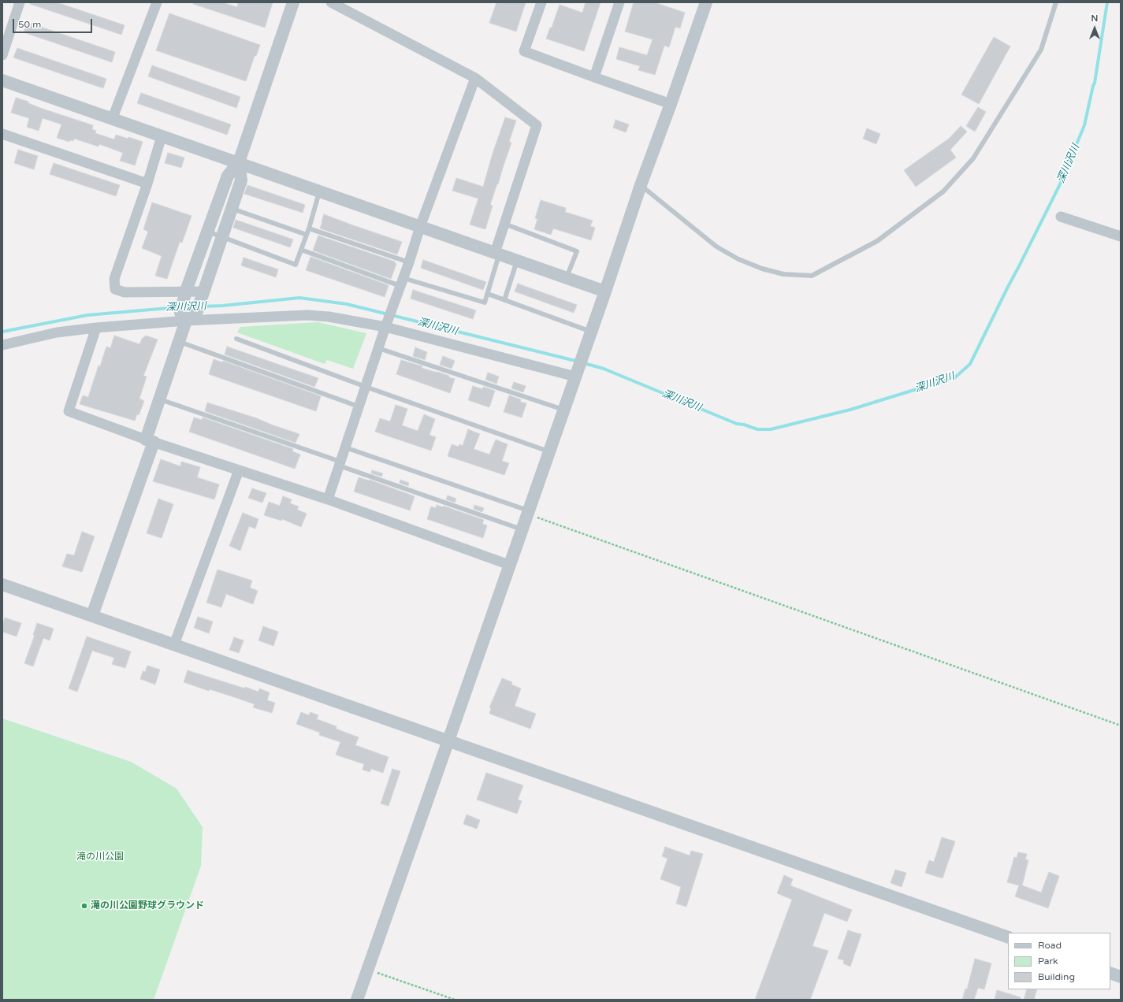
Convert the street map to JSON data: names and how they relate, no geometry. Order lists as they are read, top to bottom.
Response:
{
  "water": ["深川沢川"],
  "parks": ["滝の川公園"],
  "places": ["滝の川公園野球グラウンド"],
  "legend": ["Road", "Park", "Building"],
  "scale_bar": "50 m",
  "north": "top"
}
